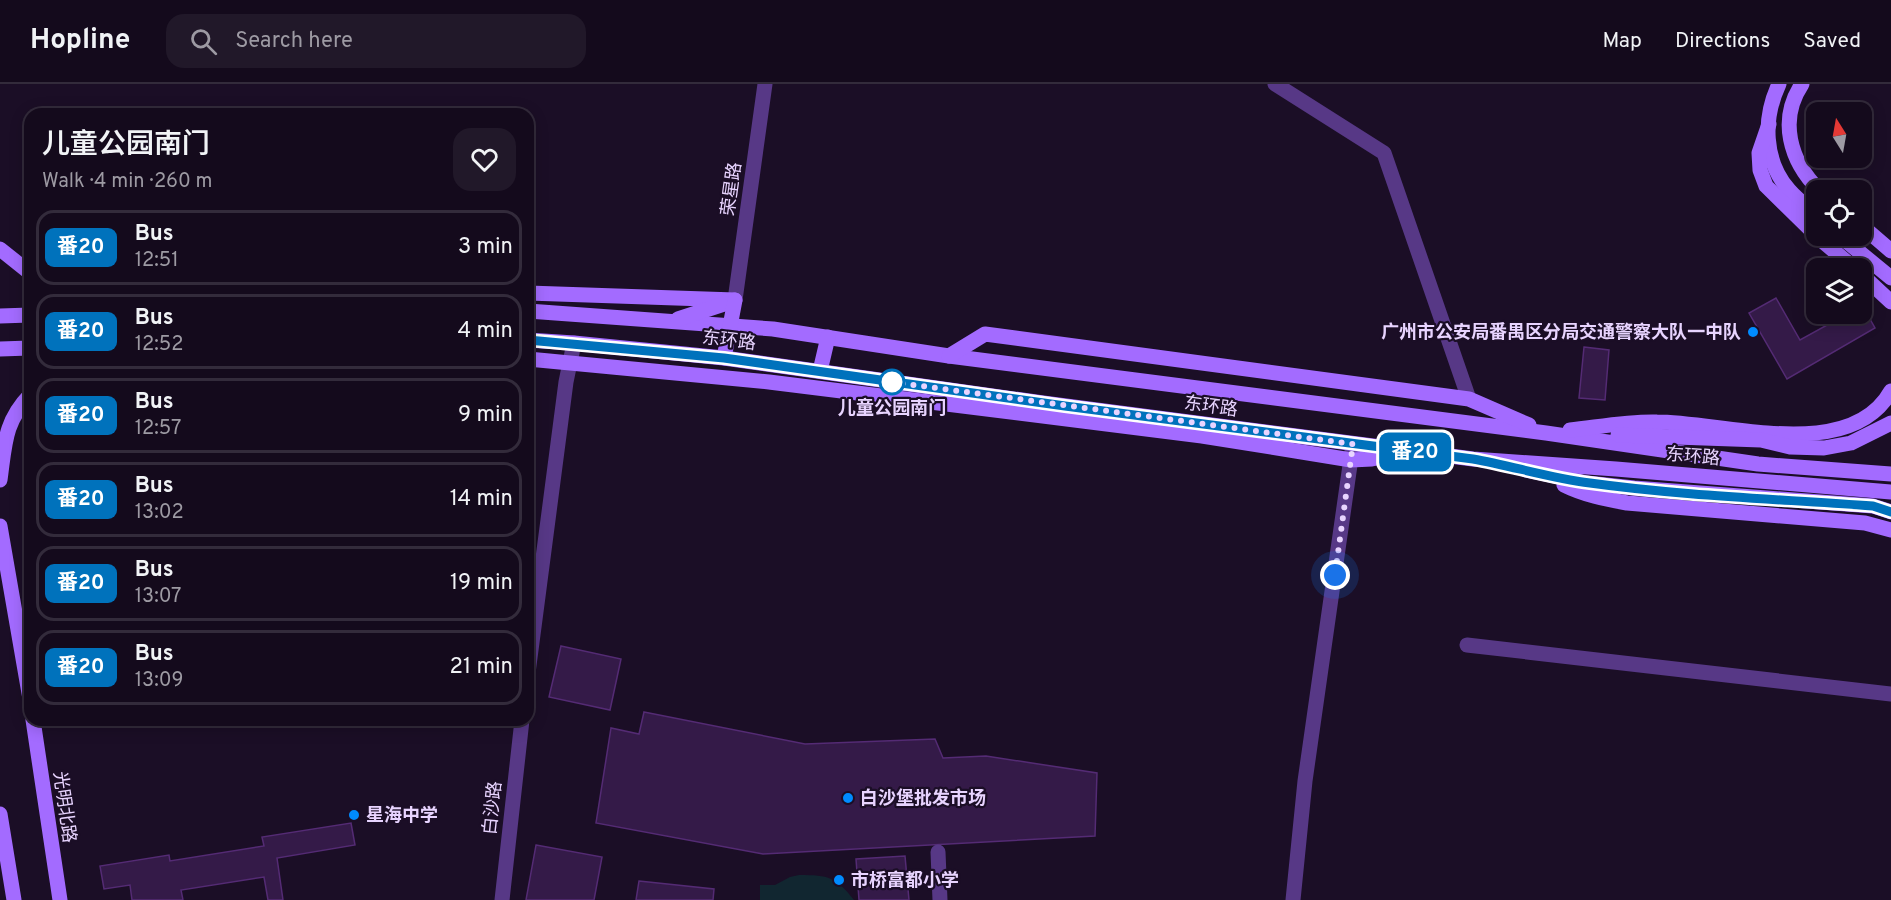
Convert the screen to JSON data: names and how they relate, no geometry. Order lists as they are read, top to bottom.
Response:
{
  "streets": {
    "main road": ["东环路", "光明北路"],
    "street": ["荣星路", "白沙路"]
  },
  "places": [
    "广州市公安局番禺区分局交通警察大队一中队",
    "儿童公园南门",
    "白沙堡批发市场",
    "星海中学",
    "市桥富都小学"
  ],
  "lines": ["bus line 番20"],
  "north": "top",
  "page": {
    "header": "Hopline",
    "search": "Search here",
    "nav": ["Map", "Directions", "Saved"],
    "on_map": "番20",
    "heading": ["儿童公园南门", "Walk · 4 min · 260 m"],
    "list": [
      {
        "mark": "番20",
        "name": "Bus",
        "note": "12:51",
        "value": "3 min"
      },
      {
        "mark": "番20",
        "name": "Bus",
        "note": "12:52",
        "value": "4 min"
      },
      {
        "mark": "番20",
        "name": "Bus",
        "note": "12:57",
        "value": "9 min"
      },
      {
        "mark": "番20",
        "name": "Bus",
        "note": "13:02",
        "value": "14 min"
      },
      {
        "mark": "番20",
        "name": "Bus",
        "note": "13:07",
        "value": "19 min"
      },
      {
        "mark": "番20",
        "name": "Bus",
        "note": "13:09",
        "value": "21 min"
      }
    ]
  }
}
